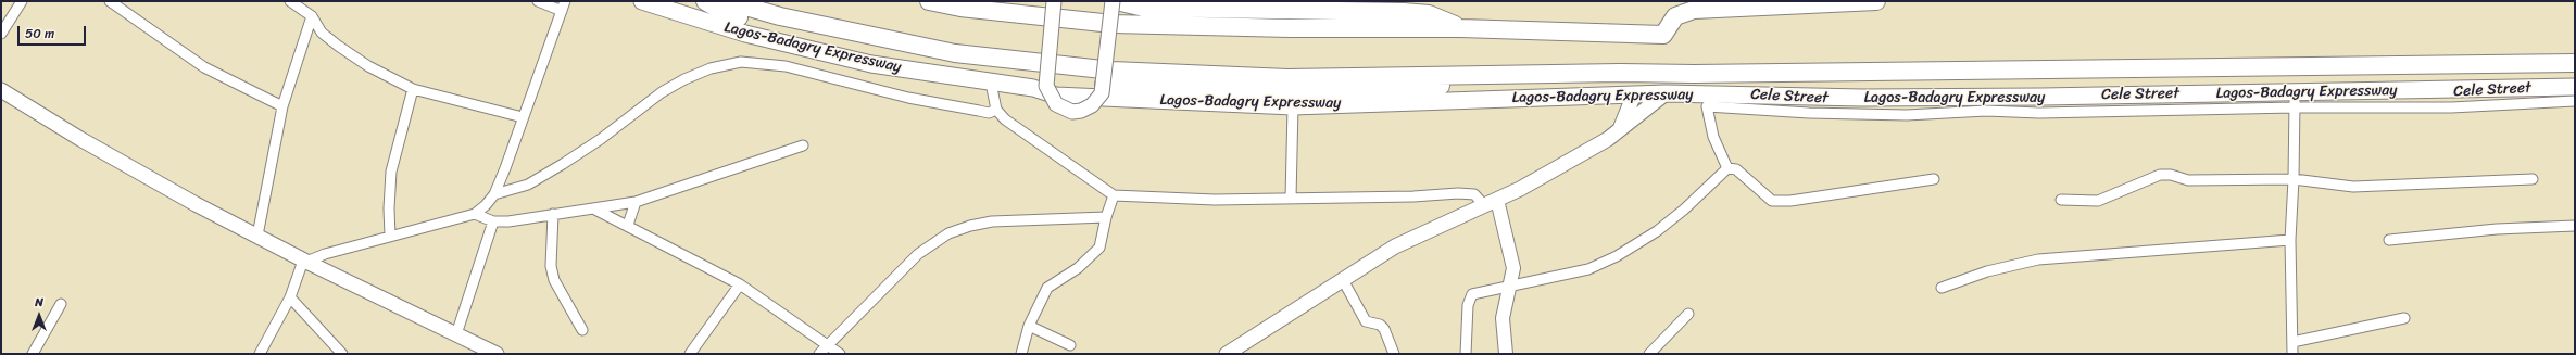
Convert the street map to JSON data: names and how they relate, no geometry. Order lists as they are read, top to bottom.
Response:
{
  "streets": {
    "highway": ["Lagos-Badagry Expressway"],
    "street": ["Cele Street"]
  },
  "crossings": [
    ["Lagos-Badagry Expressway", "Cele Street"]
  ],
  "scale_bar": "50 m",
  "north": "top"
}
